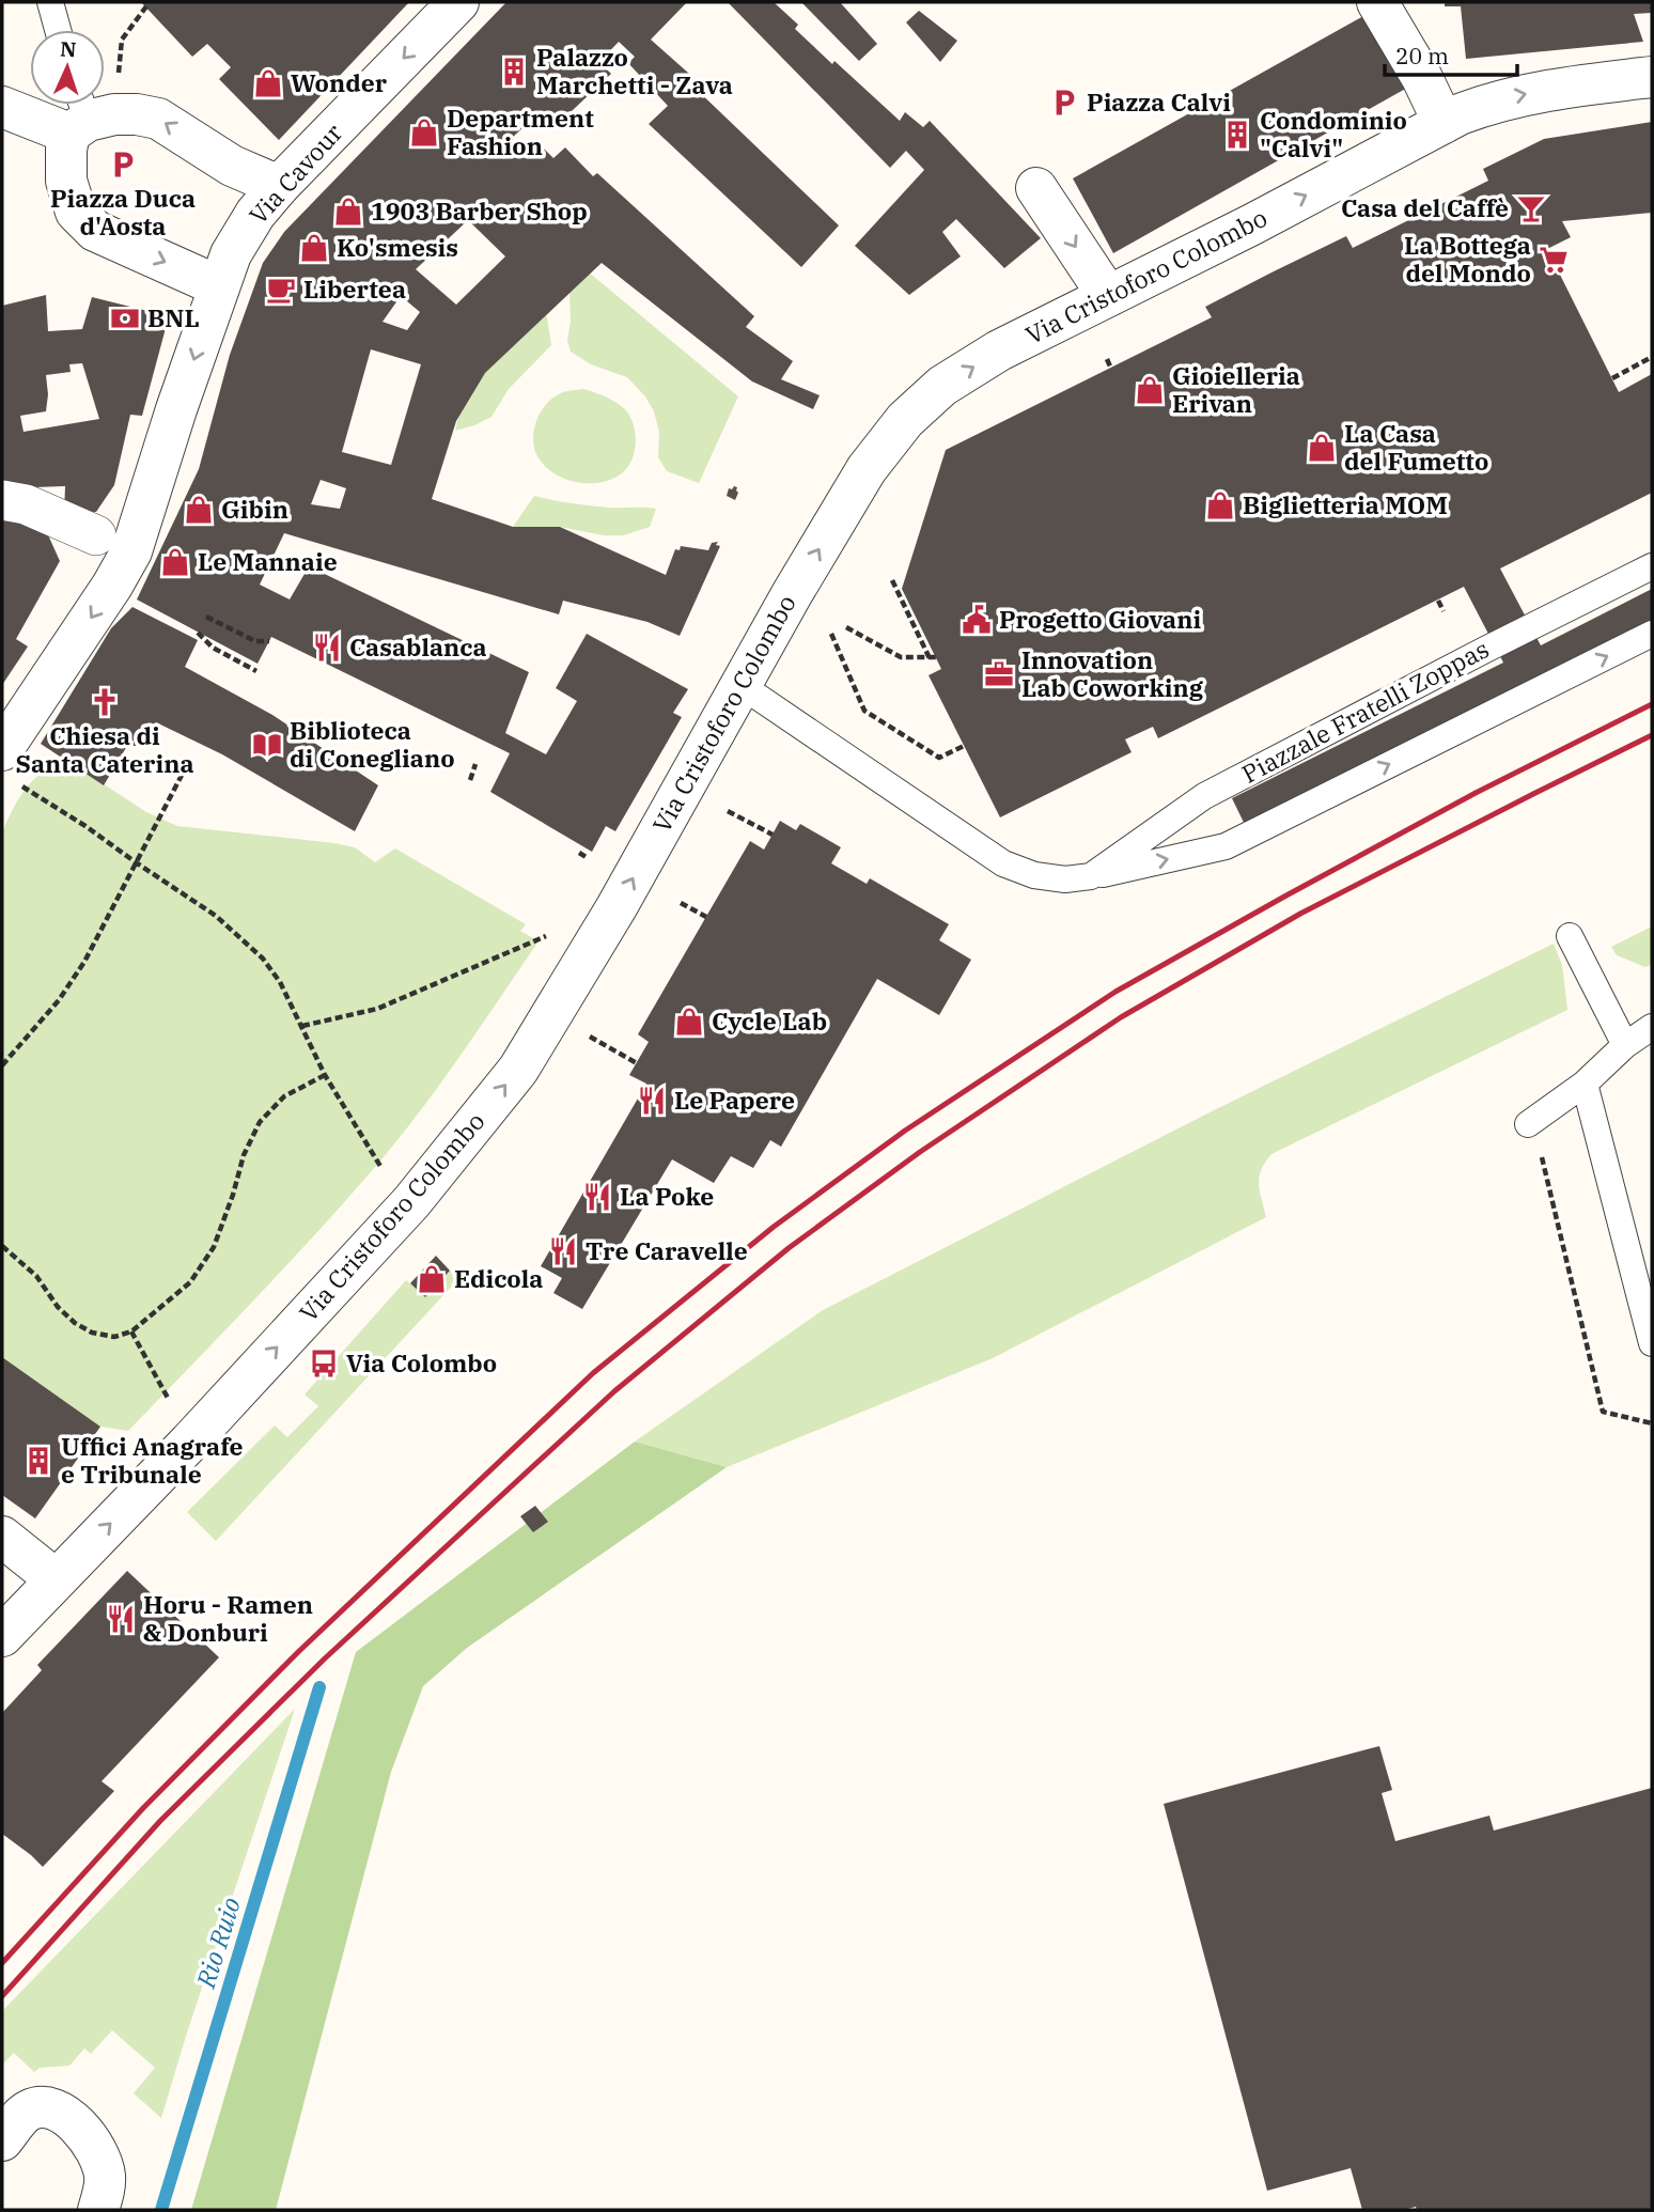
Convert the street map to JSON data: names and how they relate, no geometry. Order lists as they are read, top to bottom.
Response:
{
  "streets": {
    "street": ["Via Cavour", "Via Cristoforo Colombo"],
    "lane": ["Piazzale Fratelli Zoppas"]
  },
  "one_way": ["Via Cavour", "Via Cristoforo Colombo"],
  "water": ["Rio Ruio"],
  "places": {
    "building": ["Palazzo Marchetti - Zava", "Condominio \"Calvi\"", "Uffici Anagrafe e Tribunale"],
    "shop": [
      "Wonder",
      "Department Fashion",
      "1903 Barber Shop",
      "Ko'smesis",
      "Gioielleria Erivan",
      "La Casa del Fumetto",
      "Biglietteria MOM",
      "Gibin",
      "Le Mannaie",
      "Cycle Lab",
      "Edicola"
    ],
    "parking": ["Piazza Calvi", "Piazza Duca d'Aosta"],
    "bar": ["Casa del Caffè"],
    "supermarket": ["La Bottega del Mondo"],
    "cafe": ["Libertea"],
    "bank": ["BNL"],
    "public building": ["Progetto Giovani"],
    "restaurant": [
      "Casablanca",
      "Le Papere",
      "La Poke",
      "Tre Caravelle",
      "Horu - Ramen & Donburi"
    ],
    "office": ["Innovation Lab Coworking"],
    "church": ["Chiesa di Santa Caterina"],
    "library": ["Biblioteca di Conegliano"],
    "bus stop": ["Via Colombo"]
  },
  "scale_bar": "20 m",
  "north": "top"
}
